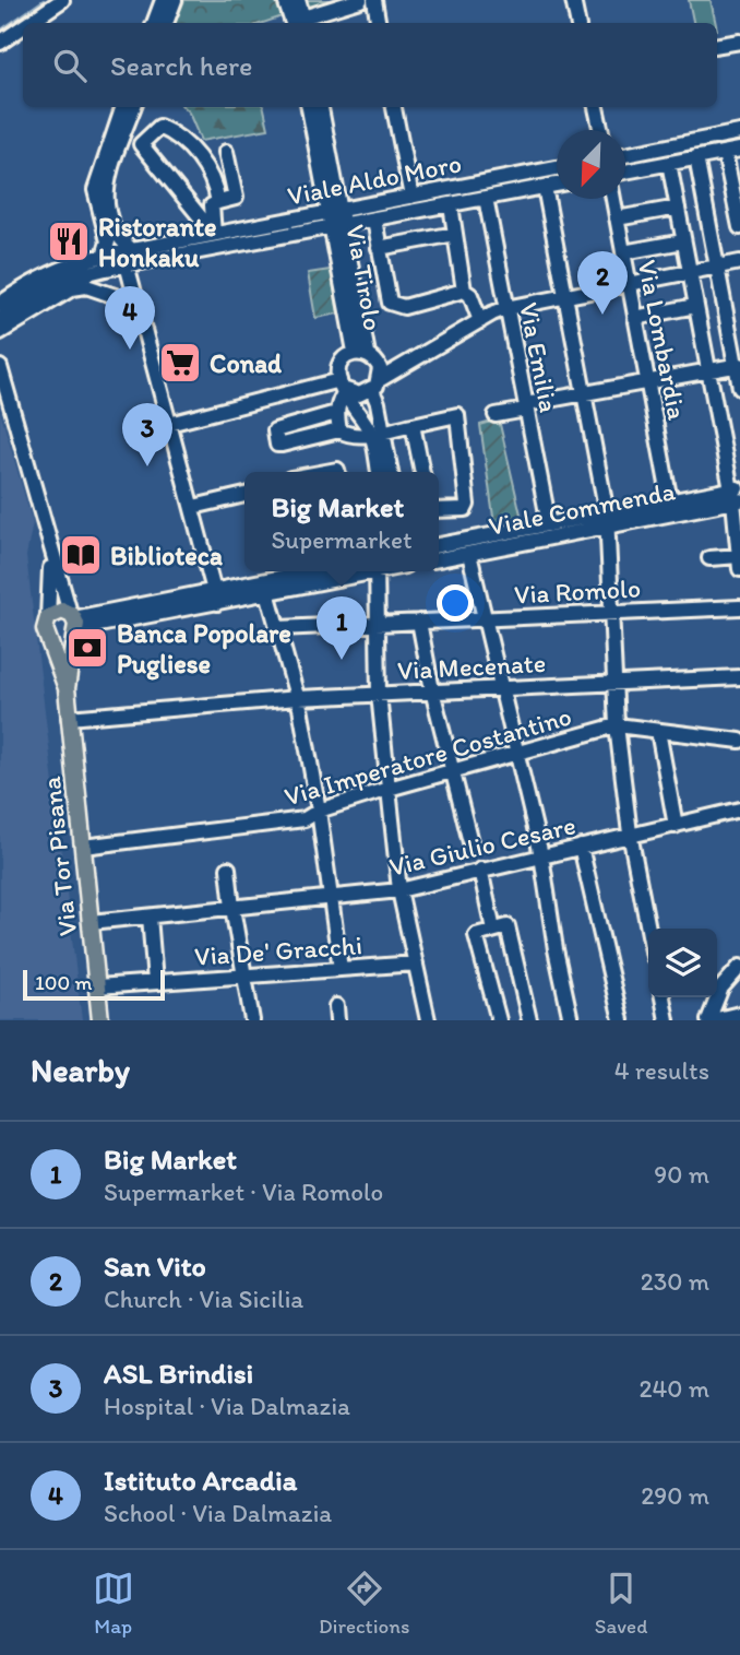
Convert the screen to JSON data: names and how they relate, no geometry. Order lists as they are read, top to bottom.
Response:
{
  "streets": {
    "main road": ["Via Tor Pisana"],
    "street": [
      "Viale Aldo Moro",
      "Via Tirolo",
      "Via Lombardia",
      "Via Emilia",
      "Viale Commenda",
      "Via Romolo",
      "Via Mecenate",
      "Via Imperatore Costantino",
      "Via Giulio Cesare",
      "Via De' Gracchi"
    ]
  },
  "crossings": [
    ["Viale Aldo Moro", "Via Tirolo"],
    ["Viale Aldo Moro", "Via Emilia"],
    ["Via Lombardia", "Viale Commenda"],
    ["Via Emilia", "Viale Commenda"],
    ["Via Mecenate", "Via Tor Pisana"],
    ["Via Imperatore Costantino", "Via Tor Pisana"],
    ["Via Giulio Cesare", "Via Tor Pisana"],
    ["Via Tor Pisana", "Via De' Gracchi"]
  ],
  "places": {
    "restaurant": ["Ristorante Honkaku"],
    "supermarket": ["Conad"],
    "library": ["Biblioteca"],
    "bank": ["Banca Popolare Pugliese"]
  },
  "scale_bar": "100 m",
  "north": "bottom left",
  "page": {
    "search": "Search here",
    "pins": [
      "2",
      "4",
      "3",
      "1"
    ],
    "popup": ["Big Market", "Supermarket"],
    "scale": "100 m",
    "heading": ["Nearby", "4 results"],
    "list": [
      {
        "mark": "1",
        "name": "Big Market",
        "note": "Supermarket · Via Romolo",
        "value": "90 m"
      },
      {
        "mark": "2",
        "name": "San Vito",
        "note": "Church · Via Sicilia",
        "value": "230 m"
      },
      {
        "mark": "3",
        "name": "ASL Brindisi",
        "note": "Hospital · Via Dalmazia",
        "value": "240 m"
      },
      {
        "mark": "4",
        "name": "Istituto Arcadia",
        "note": "School · Via Dalmazia",
        "value": "290 m"
      }
    ],
    "nav": ["Map", "Directions", "Saved"]
  }
}
